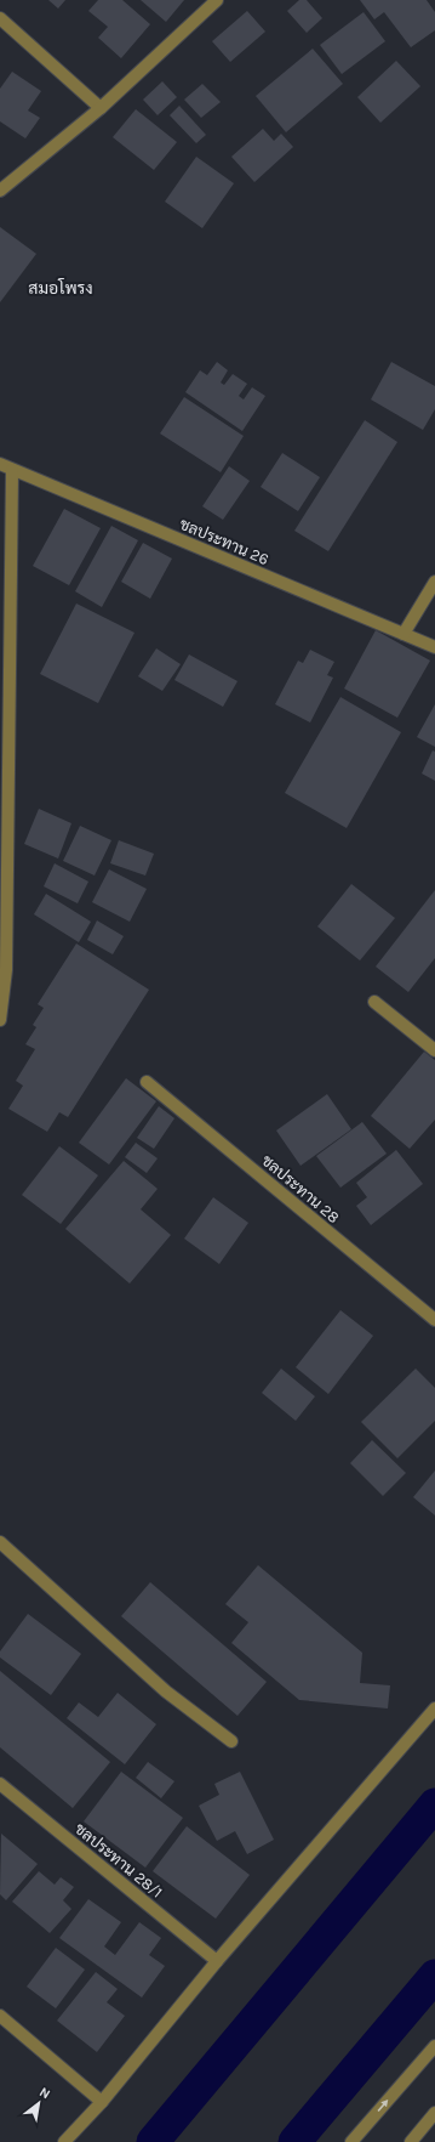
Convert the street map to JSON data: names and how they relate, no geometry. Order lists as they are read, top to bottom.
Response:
{
  "streets": {
    "street": ["ชลประทาน 26", "ชลประทาน 28", "ชลประทาน 28/1"]
  },
  "districts": ["สมอโพรง"],
  "north": "top right"
}
